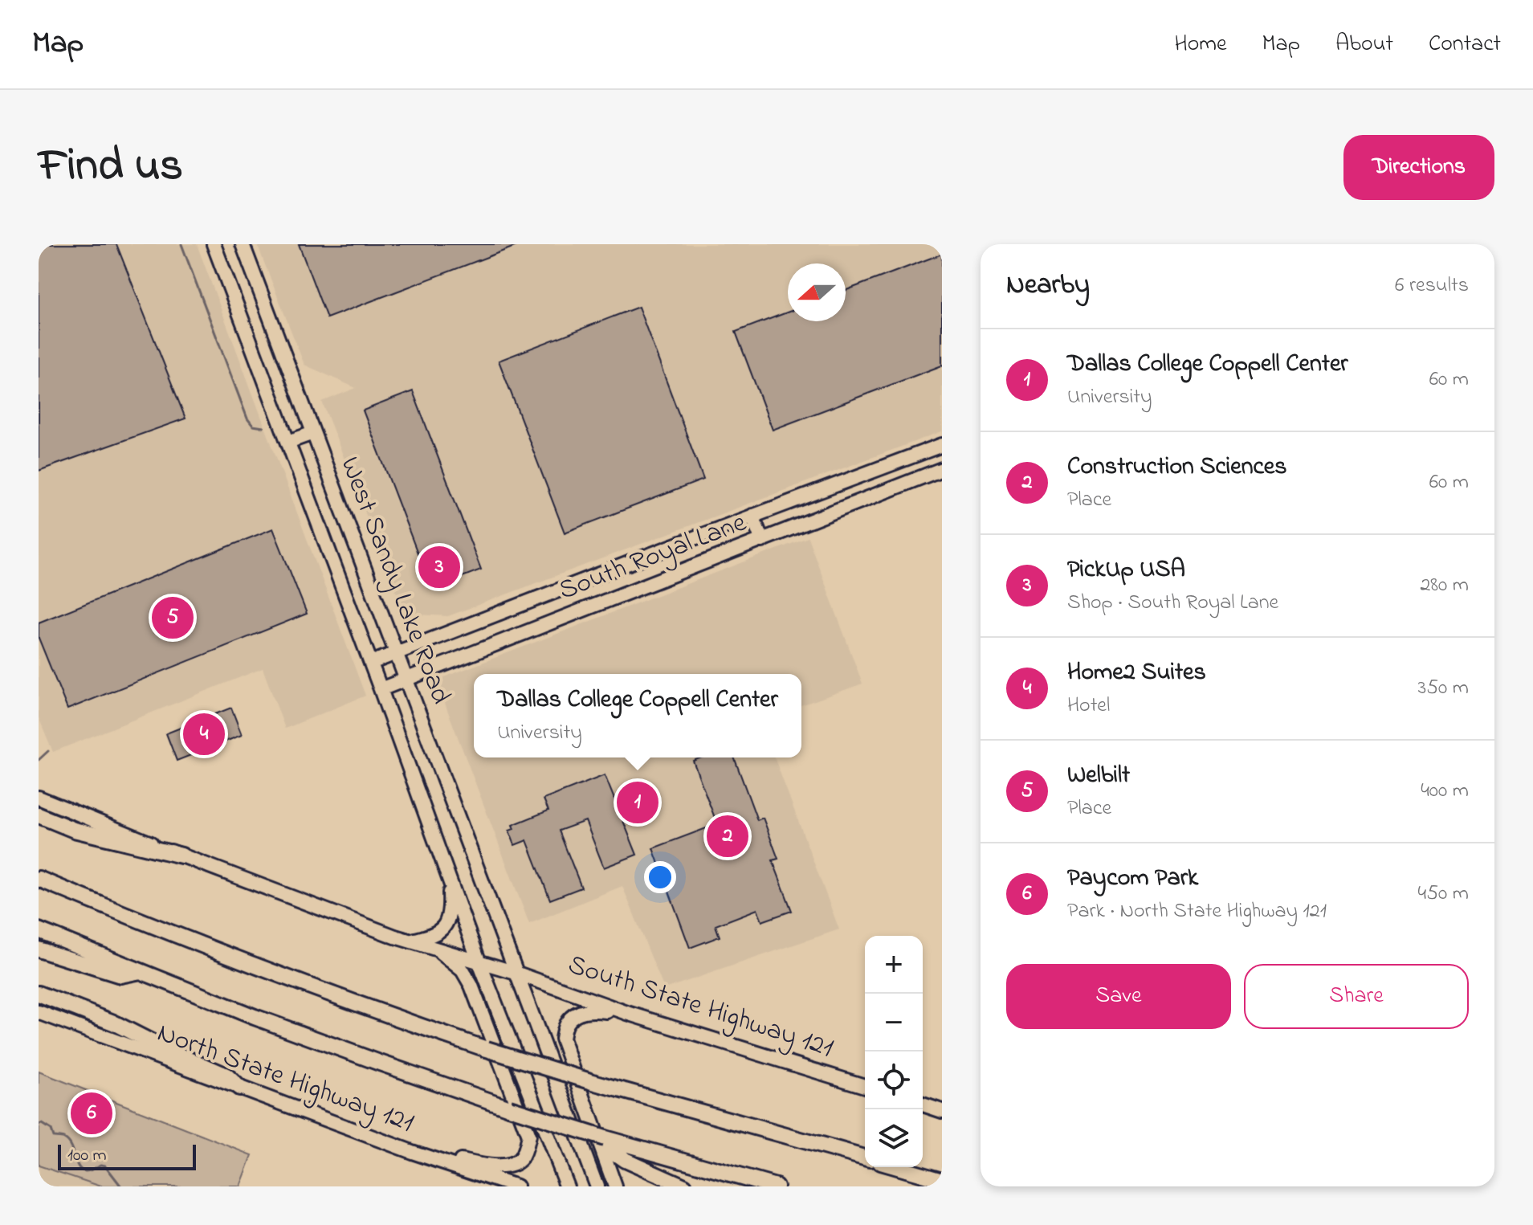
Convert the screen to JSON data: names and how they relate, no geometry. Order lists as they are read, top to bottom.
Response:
{
  "streets": {
    "main road": [
      "South Royal Lane",
      "West Sandy Lake Road",
      "South State Highway 121",
      "North State Highway 121"
    ]
  },
  "crossings": [
    ["South Royal Lane", "West Sandy Lake Road"],
    ["West Sandy Lake Road", "South State Highway 121"]
  ],
  "scale_bar": "100 m",
  "north": "left",
  "page": {
    "header": "Map",
    "nav": [
      "Home",
      "Map",
      "About",
      "Contact"
    ],
    "title": "Find us",
    "buttons": [
      "Directions",
      ["Save", "Share"]
    ],
    "heading": ["Nearby", "6 results"],
    "list": [
      {
        "mark": "1",
        "name": "Dallas College Coppell Center",
        "note": "University",
        "value": "60 m"
      },
      {
        "mark": "2",
        "name": "Construction Sciences",
        "note": "Place",
        "value": "60 m"
      },
      {
        "mark": "3",
        "name": "PickUp USA",
        "note": "Shop · South Royal Lane",
        "value": "280 m"
      },
      {
        "mark": "4",
        "name": "Home2 Suites",
        "note": "Hotel",
        "value": "350 m"
      },
      {
        "mark": "5",
        "name": "Welbilt",
        "note": "Place",
        "value": "400 m"
      },
      {
        "mark": "6",
        "name": "Paycom Park",
        "note": "Park · North State Highway 121",
        "value": "450 m"
      }
    ],
    "pins": [
      "3",
      "5",
      "4",
      "1",
      "2",
      "6"
    ],
    "popup": ["Dallas College Coppell Center", "University"],
    "map_buttons": ["+", "−"],
    "scale": "100 m"
  }
}
